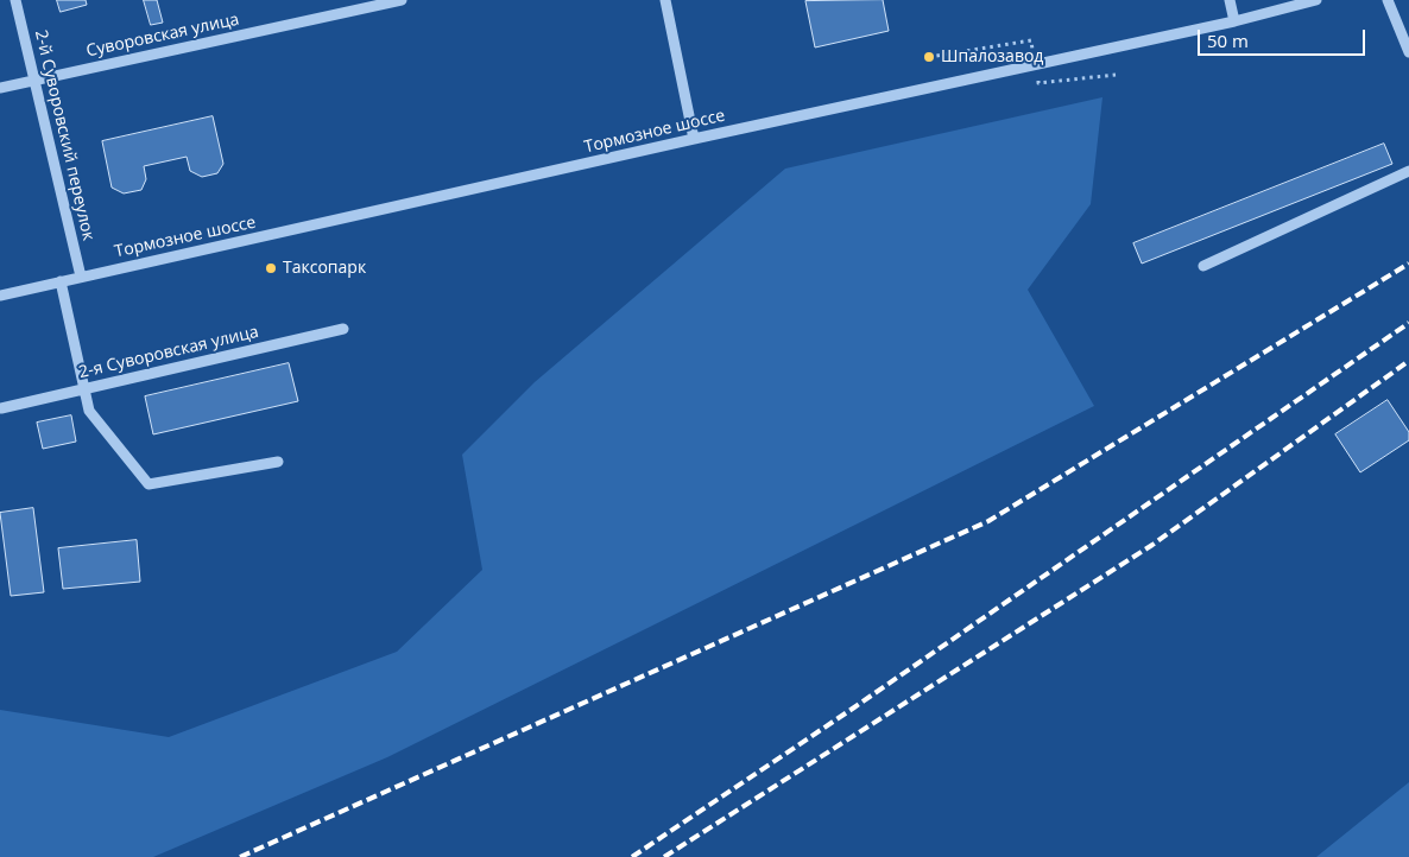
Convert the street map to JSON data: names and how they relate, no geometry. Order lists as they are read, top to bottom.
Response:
{
  "streets": {
    "street": [
      "Суворовская улица",
      "Тормозное шоссе",
      "2-й Суворовский переулок",
      "2-я Суворовская улица"
    ]
  },
  "crossings": [
    ["Суворовская улица", "2-й Суворовский переулок"],
    ["Тормозное шоссе", "2-й Суворовский переулок"]
  ],
  "places": ["Шпалозавод", "Таксопарк"],
  "scale_bar": "50 m"
}
